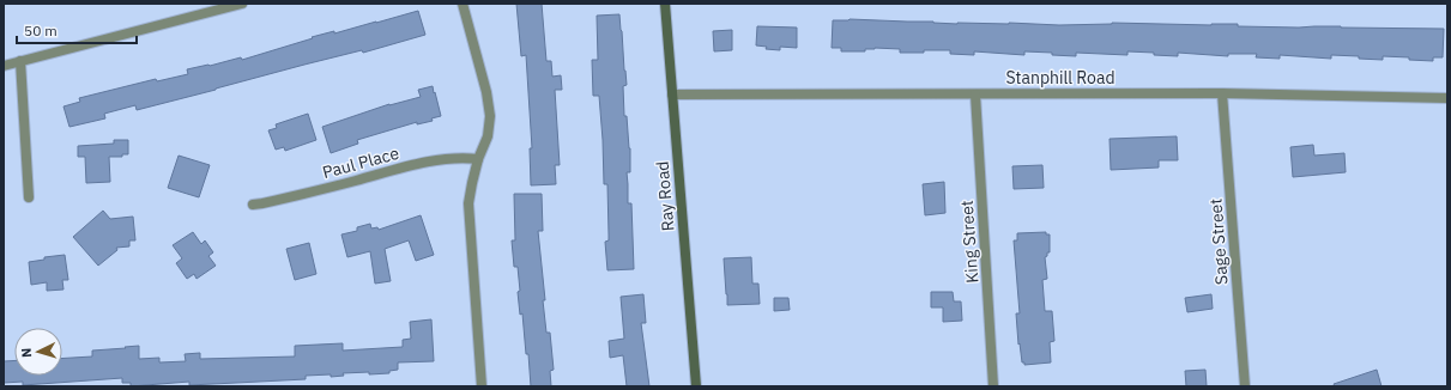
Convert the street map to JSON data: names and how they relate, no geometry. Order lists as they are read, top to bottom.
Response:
{
  "streets": {
    "street": [
      "Stanphill Road",
      "Paul Place",
      "Ray Road",
      "King Street",
      "Sage Street"
    ]
  },
  "crossings": [
    ["Stanphill Road", "Ray Road"],
    ["Stanphill Road", "King Street"],
    ["Stanphill Road", "Sage Street"]
  ],
  "scale_bar": "50 m",
  "north": "left"
}
